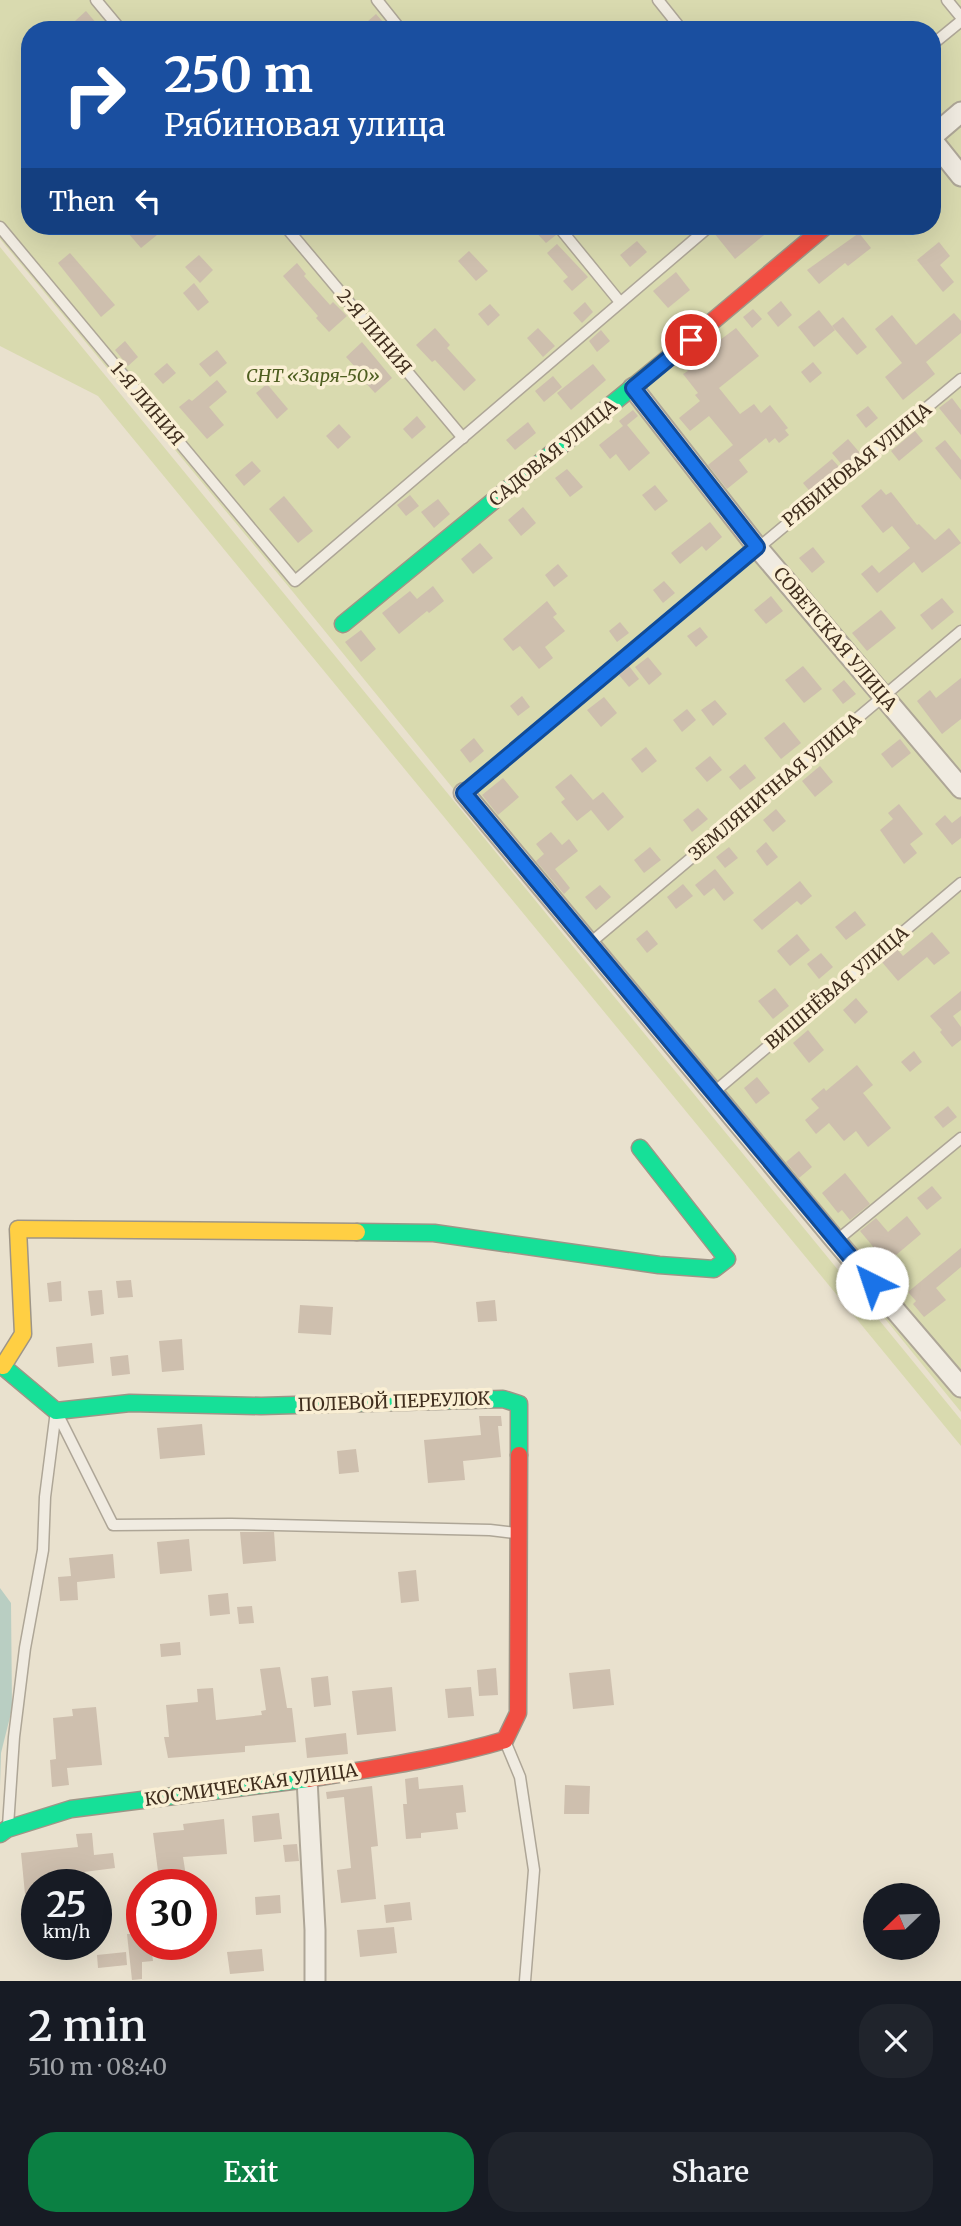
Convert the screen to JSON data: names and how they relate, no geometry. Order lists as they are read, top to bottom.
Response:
{
  "streets": {
    "street": [
      "САДОВАЯ УЛИЦА",
      "СОВЕТСКАЯ УЛИЦА",
      "ПОЛЕВОЙ ПЕРЕУЛОК",
      "КОСМИЧЕСКАЯ УЛИЦА"
    ],
    "lane": [
      "2-Я ЛИНИЯ",
      "1-Я ЛИНИЯ",
      "РЯБИНОВАЯ УЛИЦА",
      "ЗЕМЛЯНИЧНАЯ УЛИЦА",
      "ВИШНЁВАЯ УЛИЦА"
    ]
  },
  "crossings": [
    ["2-Я ЛИНИЯ", "1-Я ЛИНИЯ"],
    ["САДОВАЯ УЛИЦА", "СОВЕТСКАЯ УЛИЦА"],
    ["РЯБИНОВАЯ УЛИЦА", "СОВЕТСКАЯ УЛИЦА"],
    ["СОВЕТСКАЯ УЛИЦА", "ЗЕМЛЯНИЧНАЯ УЛИЦА"],
    ["ПОЛЕВОЙ ПЕРЕУЛОК", "КОСМИЧЕСКАЯ УЛИЦА"]
  ],
  "parks": ["СНТ «Заря-50»"],
  "north": "bottom left",
  "page": {
    "turn": ["250 m", "Рябиновая улица"],
    "then": "Then",
    "speed": "25 km/h",
    "limit": "30",
    "heading": ["2 min", "510 m · 08:40"],
    "buttons": ["Exit", "Share"]
  }
}
